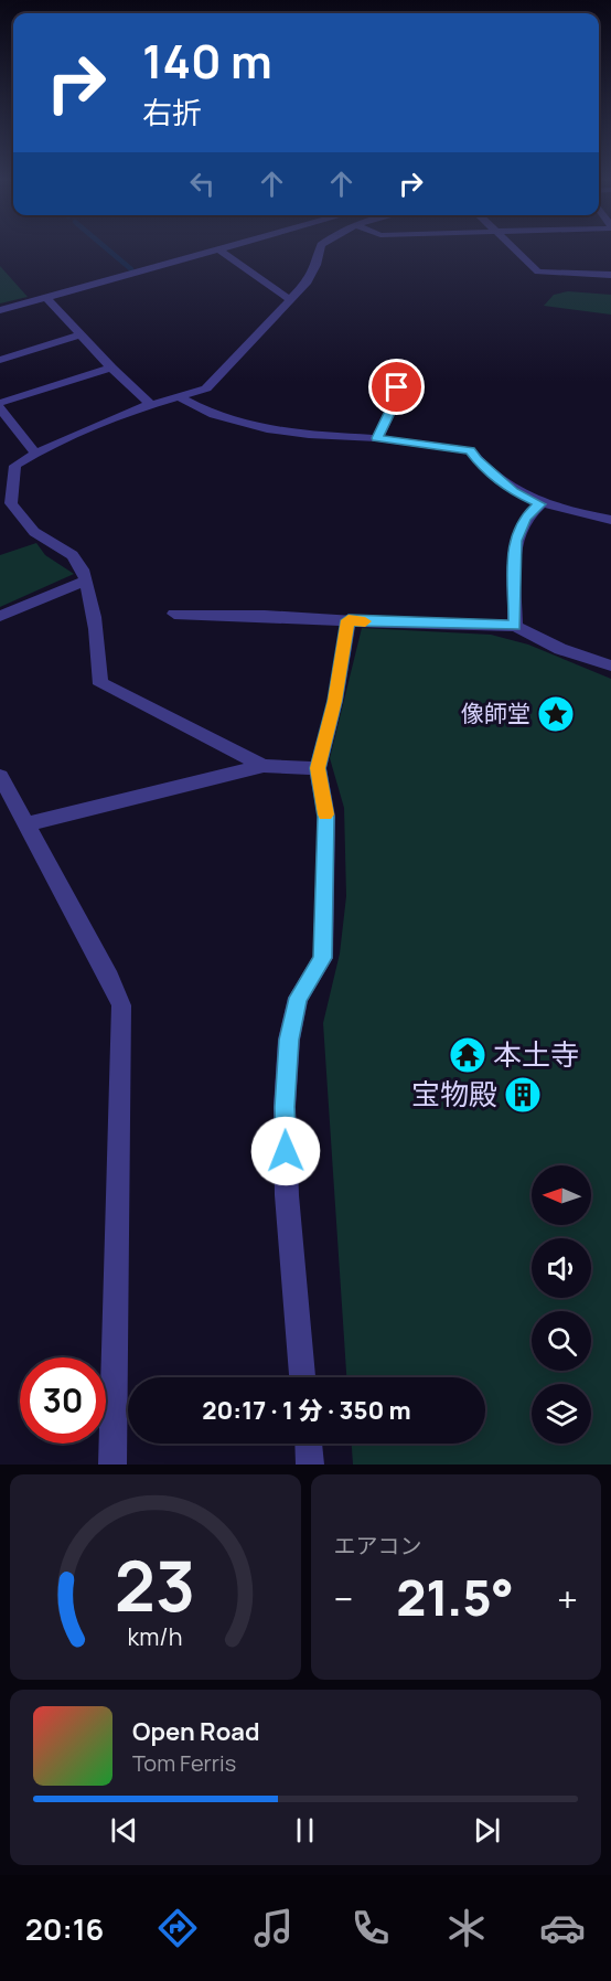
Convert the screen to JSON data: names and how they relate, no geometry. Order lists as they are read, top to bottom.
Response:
{
  "places": {
    "place": ["像師堂"],
    "temple": ["本土寺"],
    "building": ["宝物殿"]
  },
  "north": "left",
  "page": {
    "turn": ["140 m", "右折"],
    "limit": "30",
    "trip": "20:17 · 1 分 · 350 m",
    "tile": "エアコン",
    "heat": ["−", "21.5°", "+"],
    "song": ["Open Road", "Tom Ferris"],
    "tabs": "20:16",
    "gauge": ["23", "km/h"]
  }
}
